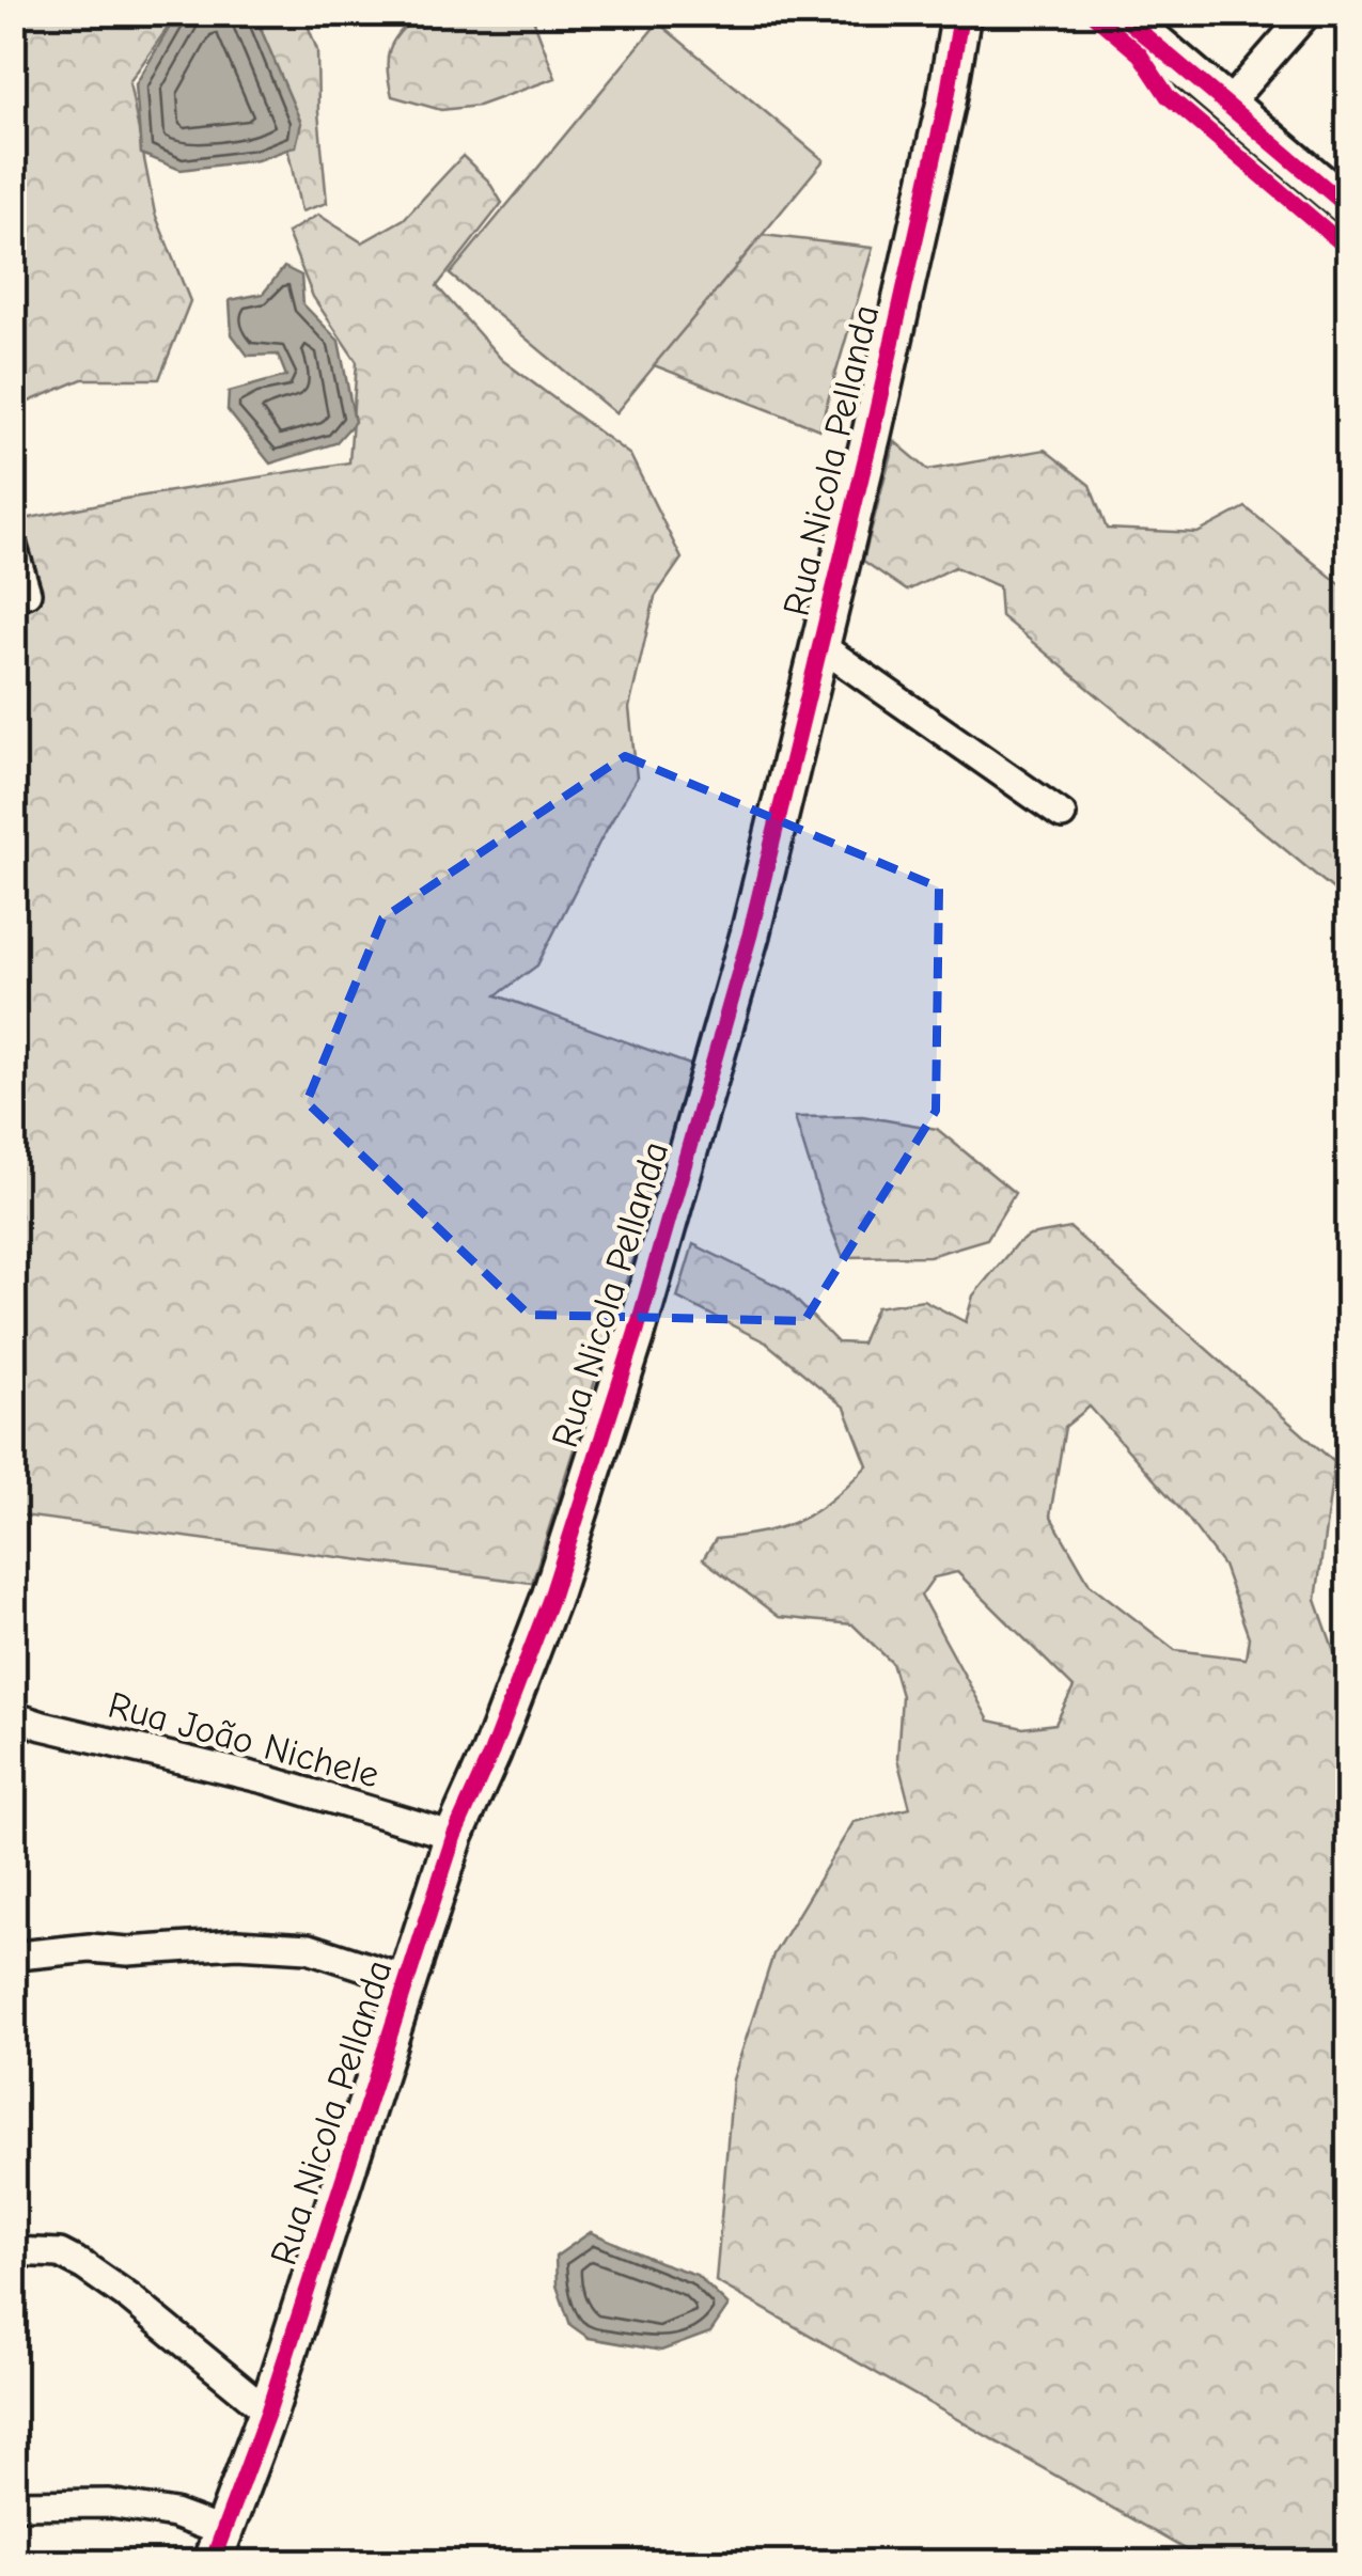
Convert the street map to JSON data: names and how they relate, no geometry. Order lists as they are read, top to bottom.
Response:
{
  "streets": {
    "main road": ["Rua Nicola Pellanda"],
    "street": ["Rua João Nichele"]
  },
  "crossings": [
    ["Rua Nicola Pellanda", "Rua João Nichele"]
  ]
}
